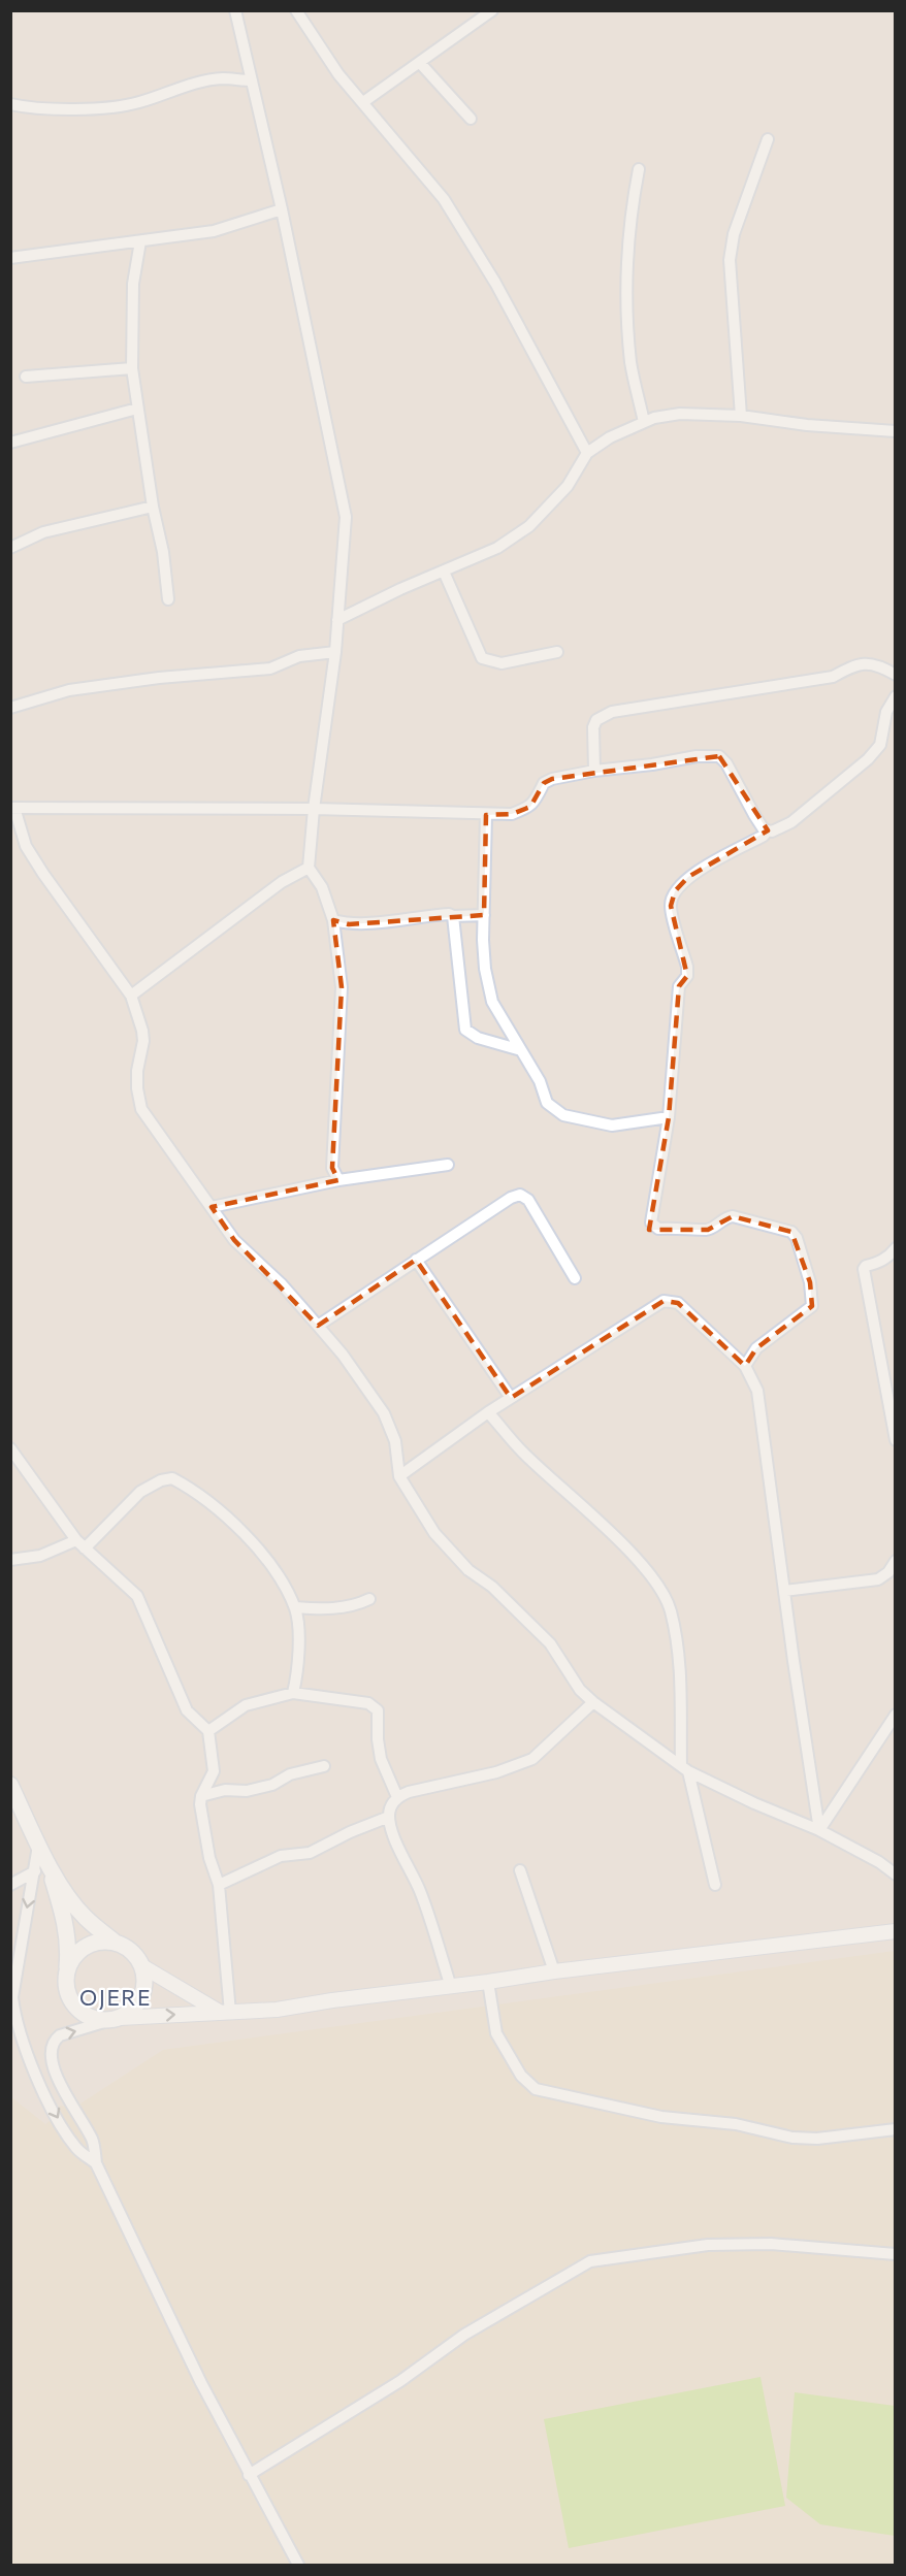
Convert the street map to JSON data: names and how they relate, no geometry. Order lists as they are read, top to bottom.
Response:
{
  "districts": ["OJERE"]
}
